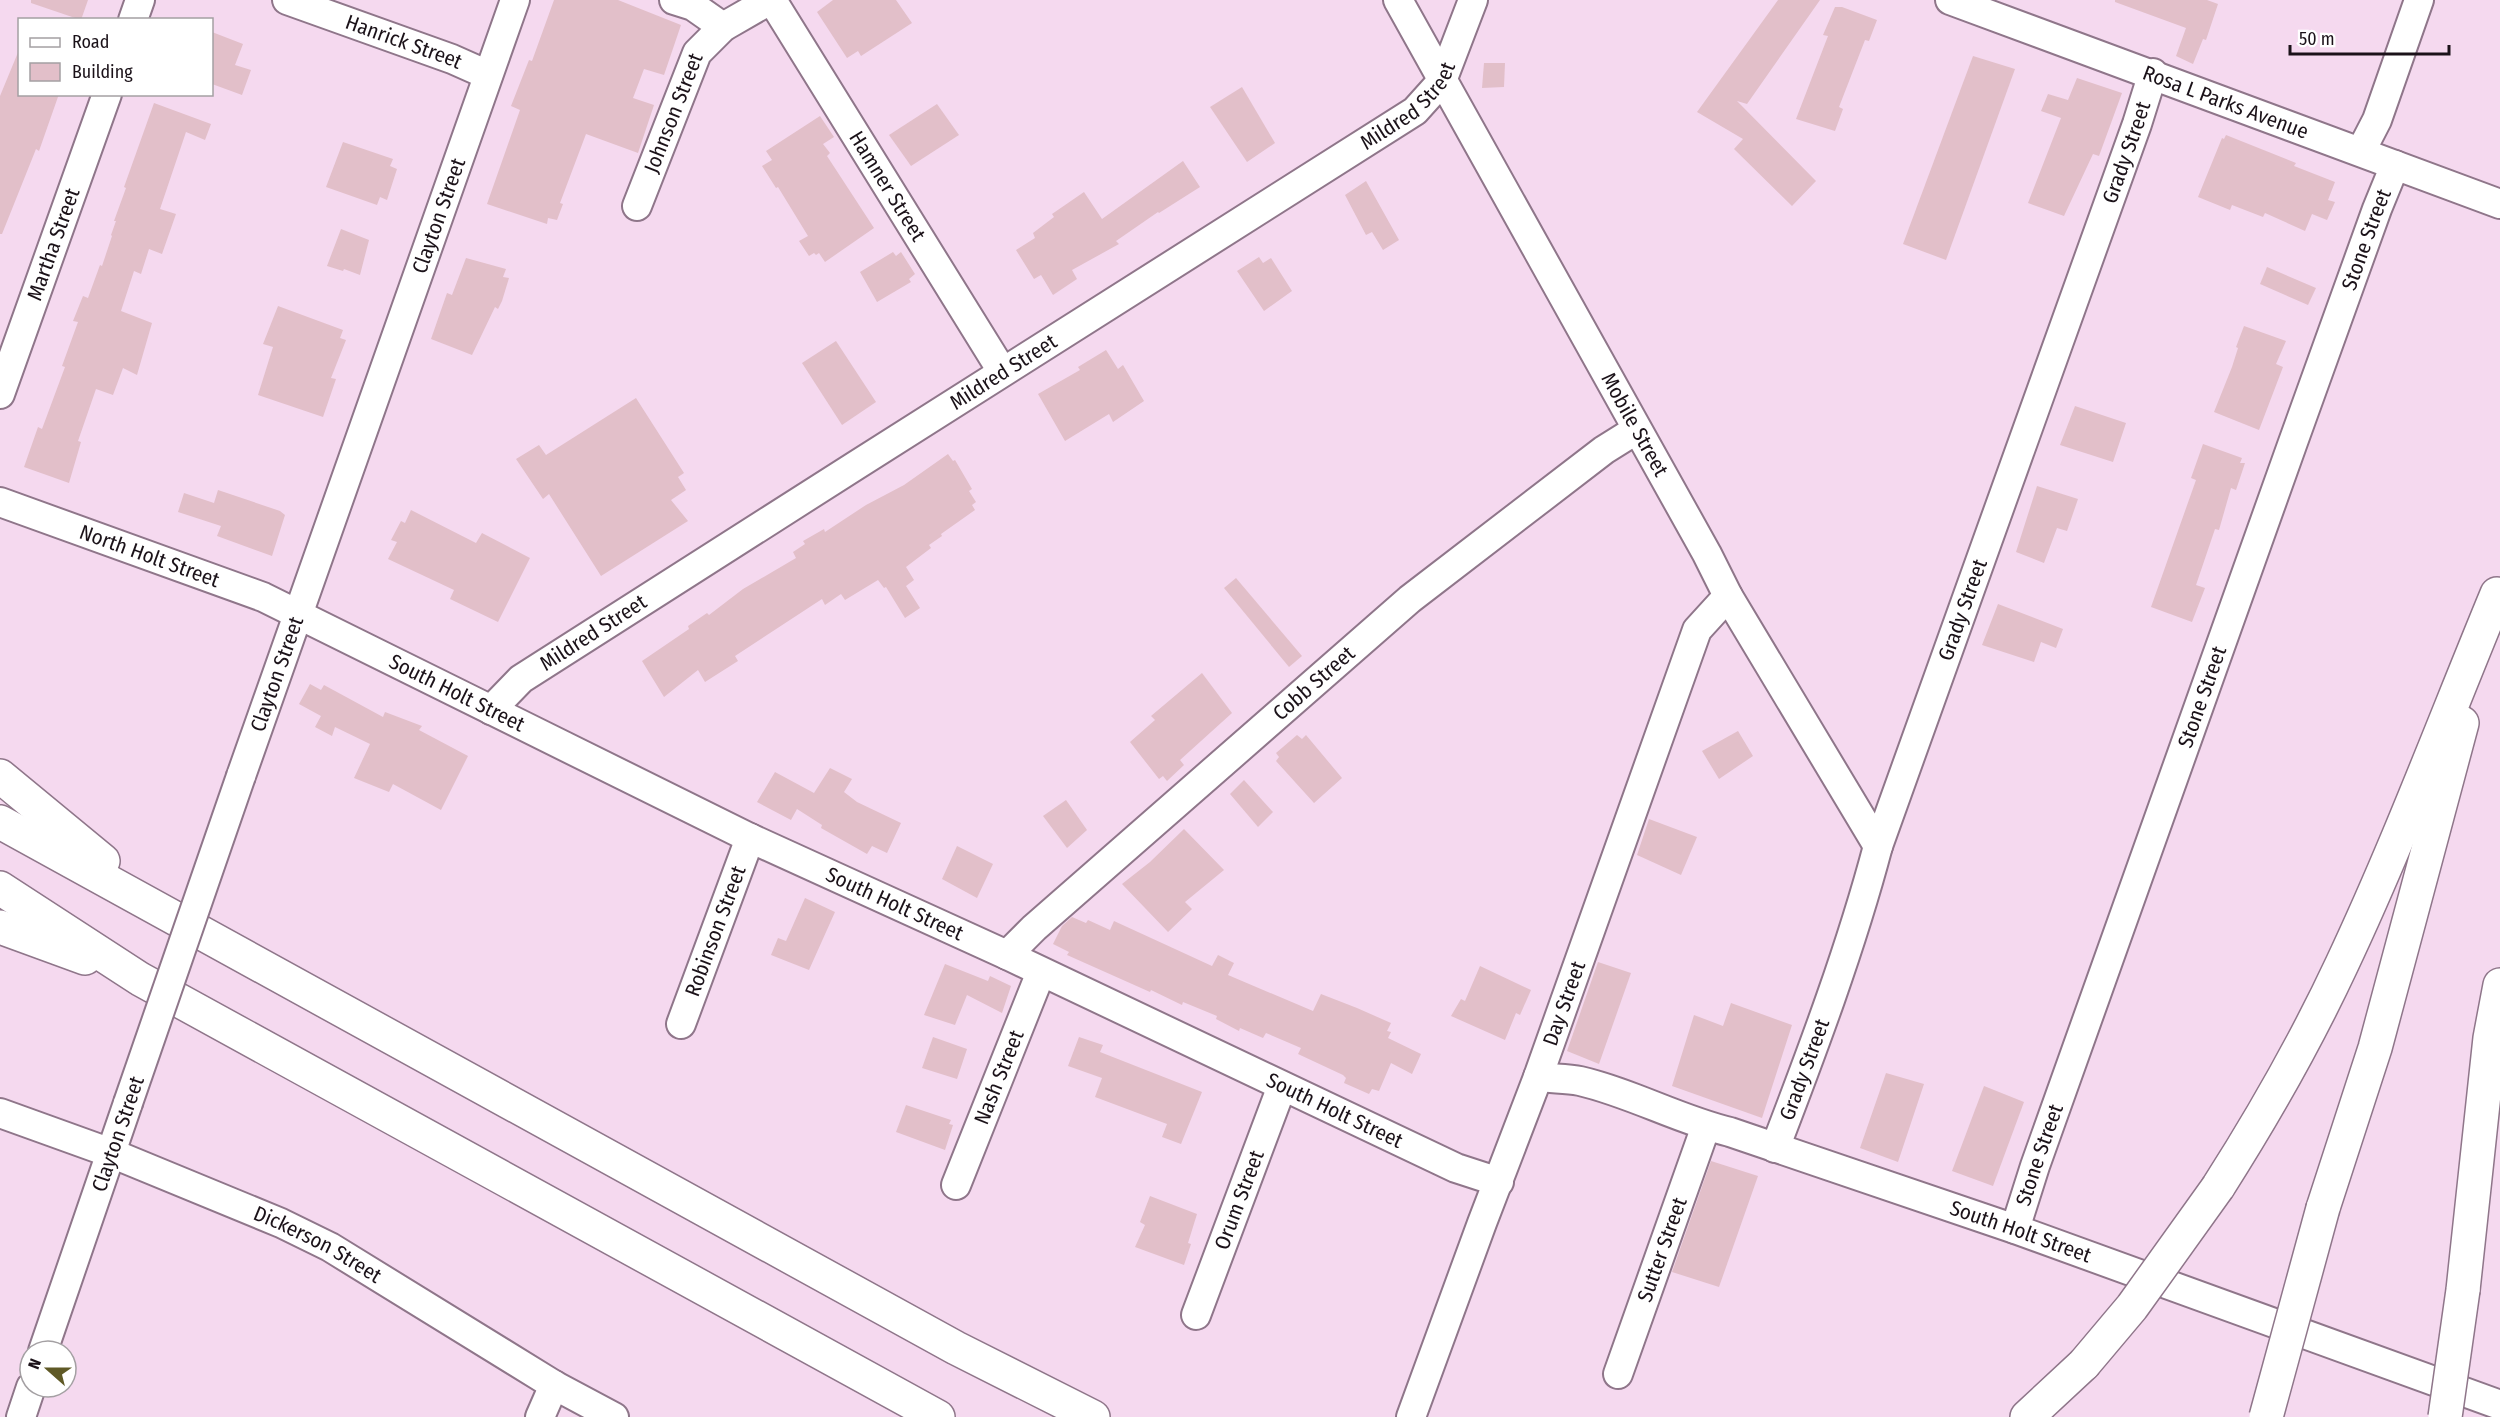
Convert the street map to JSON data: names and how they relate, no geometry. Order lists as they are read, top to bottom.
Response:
{
  "streets": {
    "street": [
      "Hanrick Street",
      "Rosa L Parks Avenue",
      "Mildred Street",
      "Johnson Street",
      "Grady Street",
      "Hamner Street",
      "Clayton Street",
      "Stone Street",
      "Martha Street",
      "Mobile Street",
      "North Holt Street",
      "Cobb Street",
      "South Holt Street",
      "Robinson Street",
      "Day Street",
      "Nash Street",
      "Orum Street",
      "Dickerson Street",
      "Sutter Street"
    ]
  },
  "crossings": [
    ["Hanrick Street", "Clayton Street"],
    ["Rosa L Parks Avenue", "Grady Street"],
    ["Rosa L Parks Avenue", "Stone Street"],
    ["Mildred Street", "Hamner Street"],
    ["Mildred Street", "Mobile Street"],
    ["Mildred Street", "South Holt Street"],
    ["Johnson Street", "Hamner Street"],
    ["Grady Street", "Mobile Street"],
    ["Grady Street", "South Holt Street"],
    ["Clayton Street", "North Holt Street"],
    ["Clayton Street", "South Holt Street"],
    ["Clayton Street", "Dickerson Street"],
    ["Stone Street", "South Holt Street"],
    ["Mobile Street", "Cobb Street"],
    ["Mobile Street", "Day Street"],
    ["North Holt Street", "South Holt Street"],
    ["Cobb Street", "South Holt Street"],
    ["South Holt Street", "Robinson Street"],
    ["South Holt Street", "Day Street"],
    ["South Holt Street", "Nash Street"],
    ["South Holt Street", "Orum Street"],
    ["South Holt Street", "Sutter Street"]
  ],
  "legend": ["Road", "Building"],
  "scale_bar": "50 m",
  "north": "left"
}
